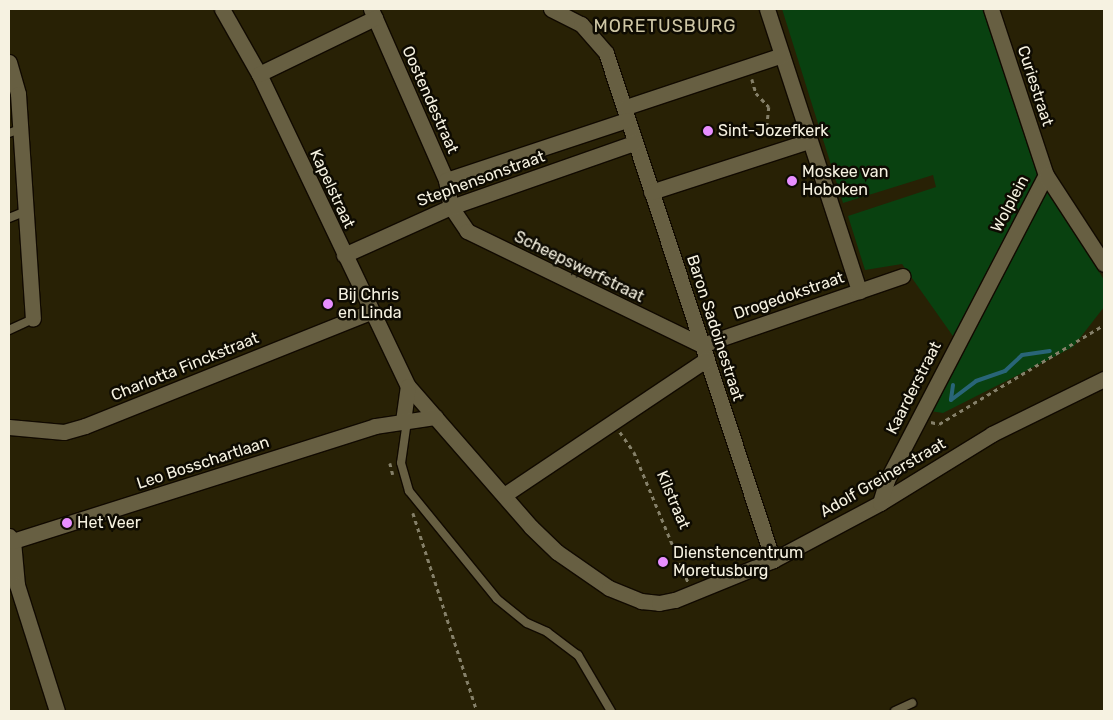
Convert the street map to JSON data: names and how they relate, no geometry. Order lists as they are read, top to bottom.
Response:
{
  "streets": {
    "street": [
      "Curiestraat",
      "Oostendestraat",
      "Stephensonstraat",
      "Kapelstraat",
      "Wolplein",
      "Scheepswerfstraat",
      "Drogedokstraat",
      "Baron Sadoinestraat",
      "Charlotta Finckstraat",
      "Kaarderstraat",
      "Leo Bosschartlaan",
      "Adolf Greinerstraat"
    ],
    "path": ["Kilstraat"]
  },
  "crossings": [
    ["Curiestraat", "Wolplein"],
    ["Oostendestraat", "Stephensonstraat"],
    ["Oostendestraat", "Scheepswerfstraat"],
    ["Stephensonstraat", "Kapelstraat"],
    ["Stephensonstraat", "Scheepswerfstraat"],
    ["Stephensonstraat", "Baron Sadoinestraat"],
    ["Kapelstraat", "Charlotta Finckstraat"],
    ["Kapelstraat", "Adolf Greinerstraat"],
    ["Wolplein", "Kaarderstraat"],
    ["Scheepswerfstraat", "Drogedokstraat"],
    ["Scheepswerfstraat", "Baron Sadoinestraat"],
    ["Drogedokstraat", "Baron Sadoinestraat"],
    ["Baron Sadoinestraat", "Adolf Greinerstraat"],
    ["Kaarderstraat", "Adolf Greinerstraat"],
    ["Adolf Greinerstraat", "Kilstraat"]
  ],
  "districts": ["MORETUSBURG"],
  "places": [
    "Sint-Jozefkerk",
    "Moskee van Hoboken",
    "Bij Chris en Linda",
    "Het Veer",
    "Dienstencentrum Moretusburg"
  ]
}
